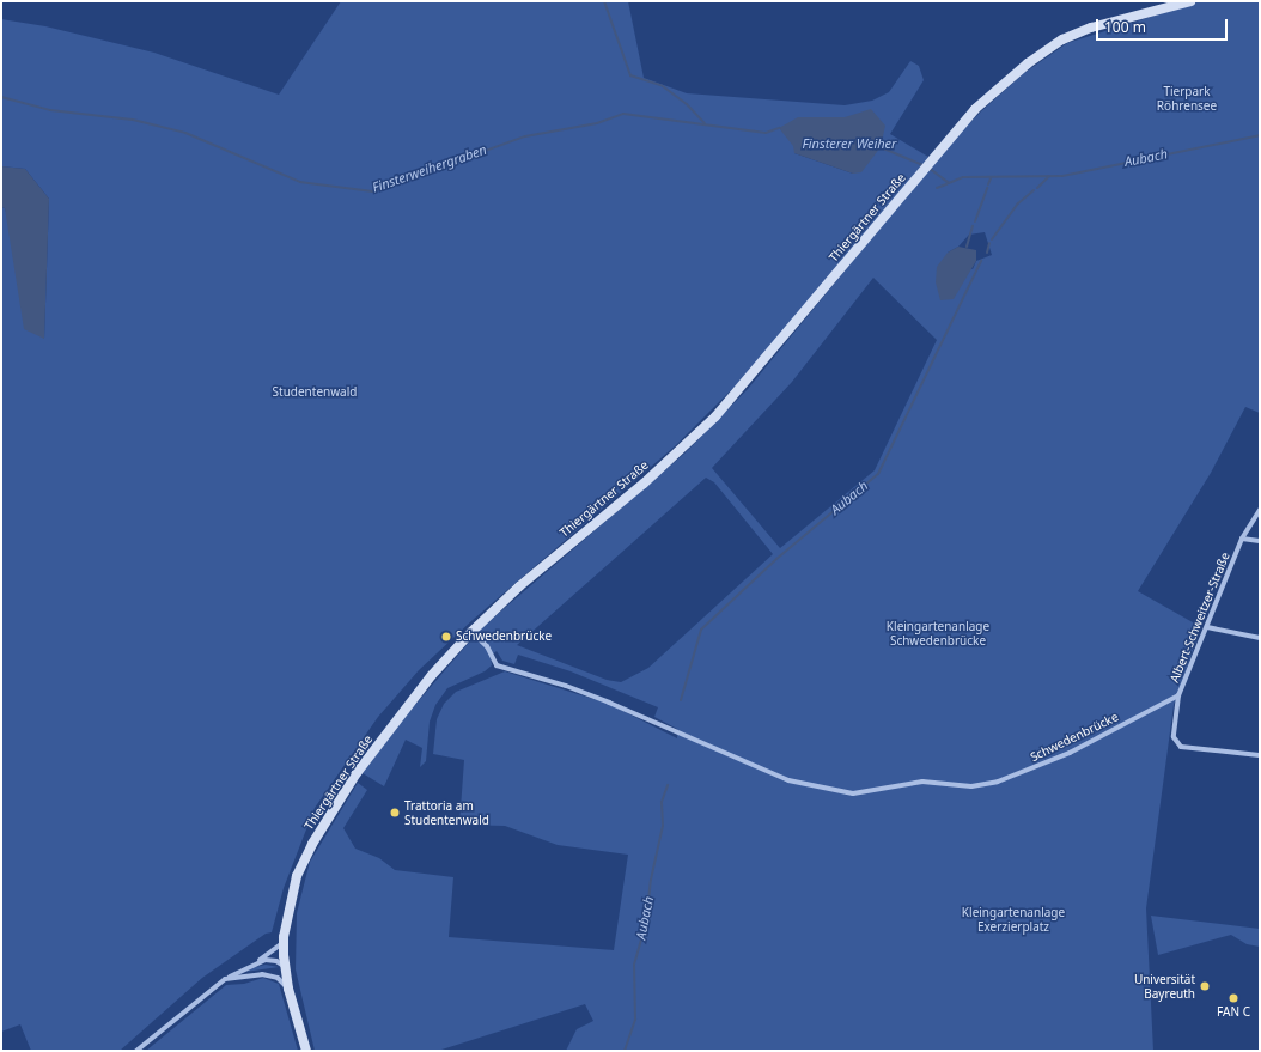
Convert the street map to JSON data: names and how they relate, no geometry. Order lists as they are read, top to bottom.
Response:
{
  "streets": {
    "main road": ["Thiergärtner Straße"],
    "street": ["Albert-Schweitzer-Straße", "Schwedenbrücke"]
  },
  "crossings": [
    ["Thiergärtner Straße", "Schwedenbrücke"],
    ["Albert-Schweitzer-Straße", "Schwedenbrücke"]
  ],
  "water": ["Finsterer Weiher", "Aubach", "Finsterweihergraben"],
  "parks": [
    "Tierpark Röhrensee",
    "Studentenwald",
    "Kleingartenanlage Schwedenbrücke",
    "Kleingartenanlage Exerzierplatz"
  ],
  "places": [
    "Schwedenbrücke",
    "Trattoria am Studentenwald",
    "Universität Bayreuth",
    "FAN C"
  ],
  "scale_bar": "100 m"
}
